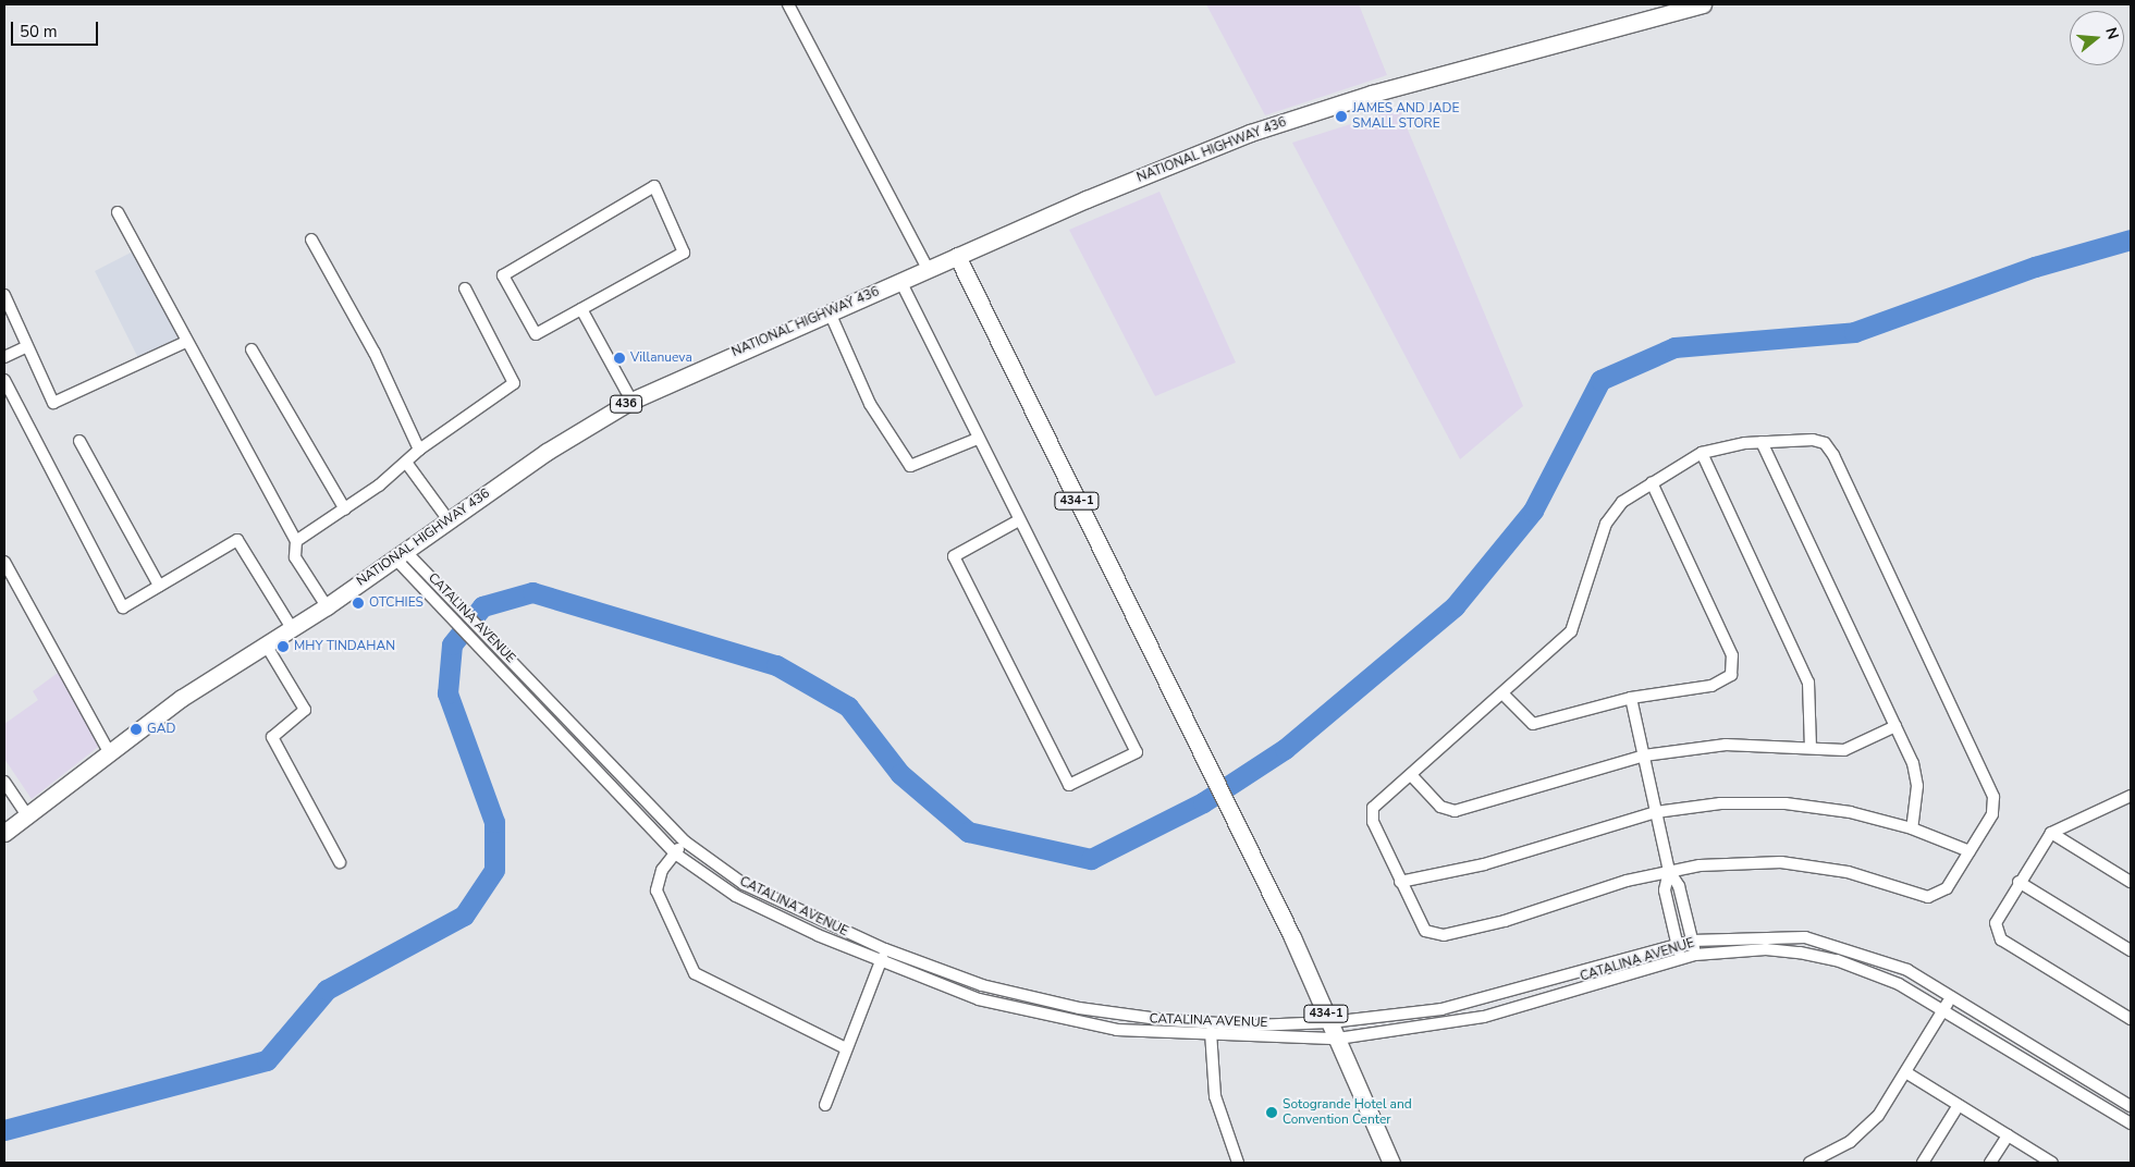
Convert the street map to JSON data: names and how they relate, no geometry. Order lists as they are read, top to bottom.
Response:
{
  "streets": {
    "main road": ["NATIONAL HIGHWAY 436", "436", "434-1"],
    "street": ["CATALINA AVENUE"]
  },
  "crossings": [
    ["NATIONAL HIGHWAY 436", "434-1"],
    ["NATIONAL HIGHWAY 436", "CATALINA AVENUE"],
    ["434-1", "CATALINA AVENUE"]
  ],
  "places": [
    "JAMES AND JADE SMALL STORE",
    "Villanueva",
    "OTCHIES",
    "MHY TINDAHAN",
    "GAD",
    "Sotogrande Hotel and Convention Center"
  ],
  "scale_bar": "50 m",
  "north": "right"
}
